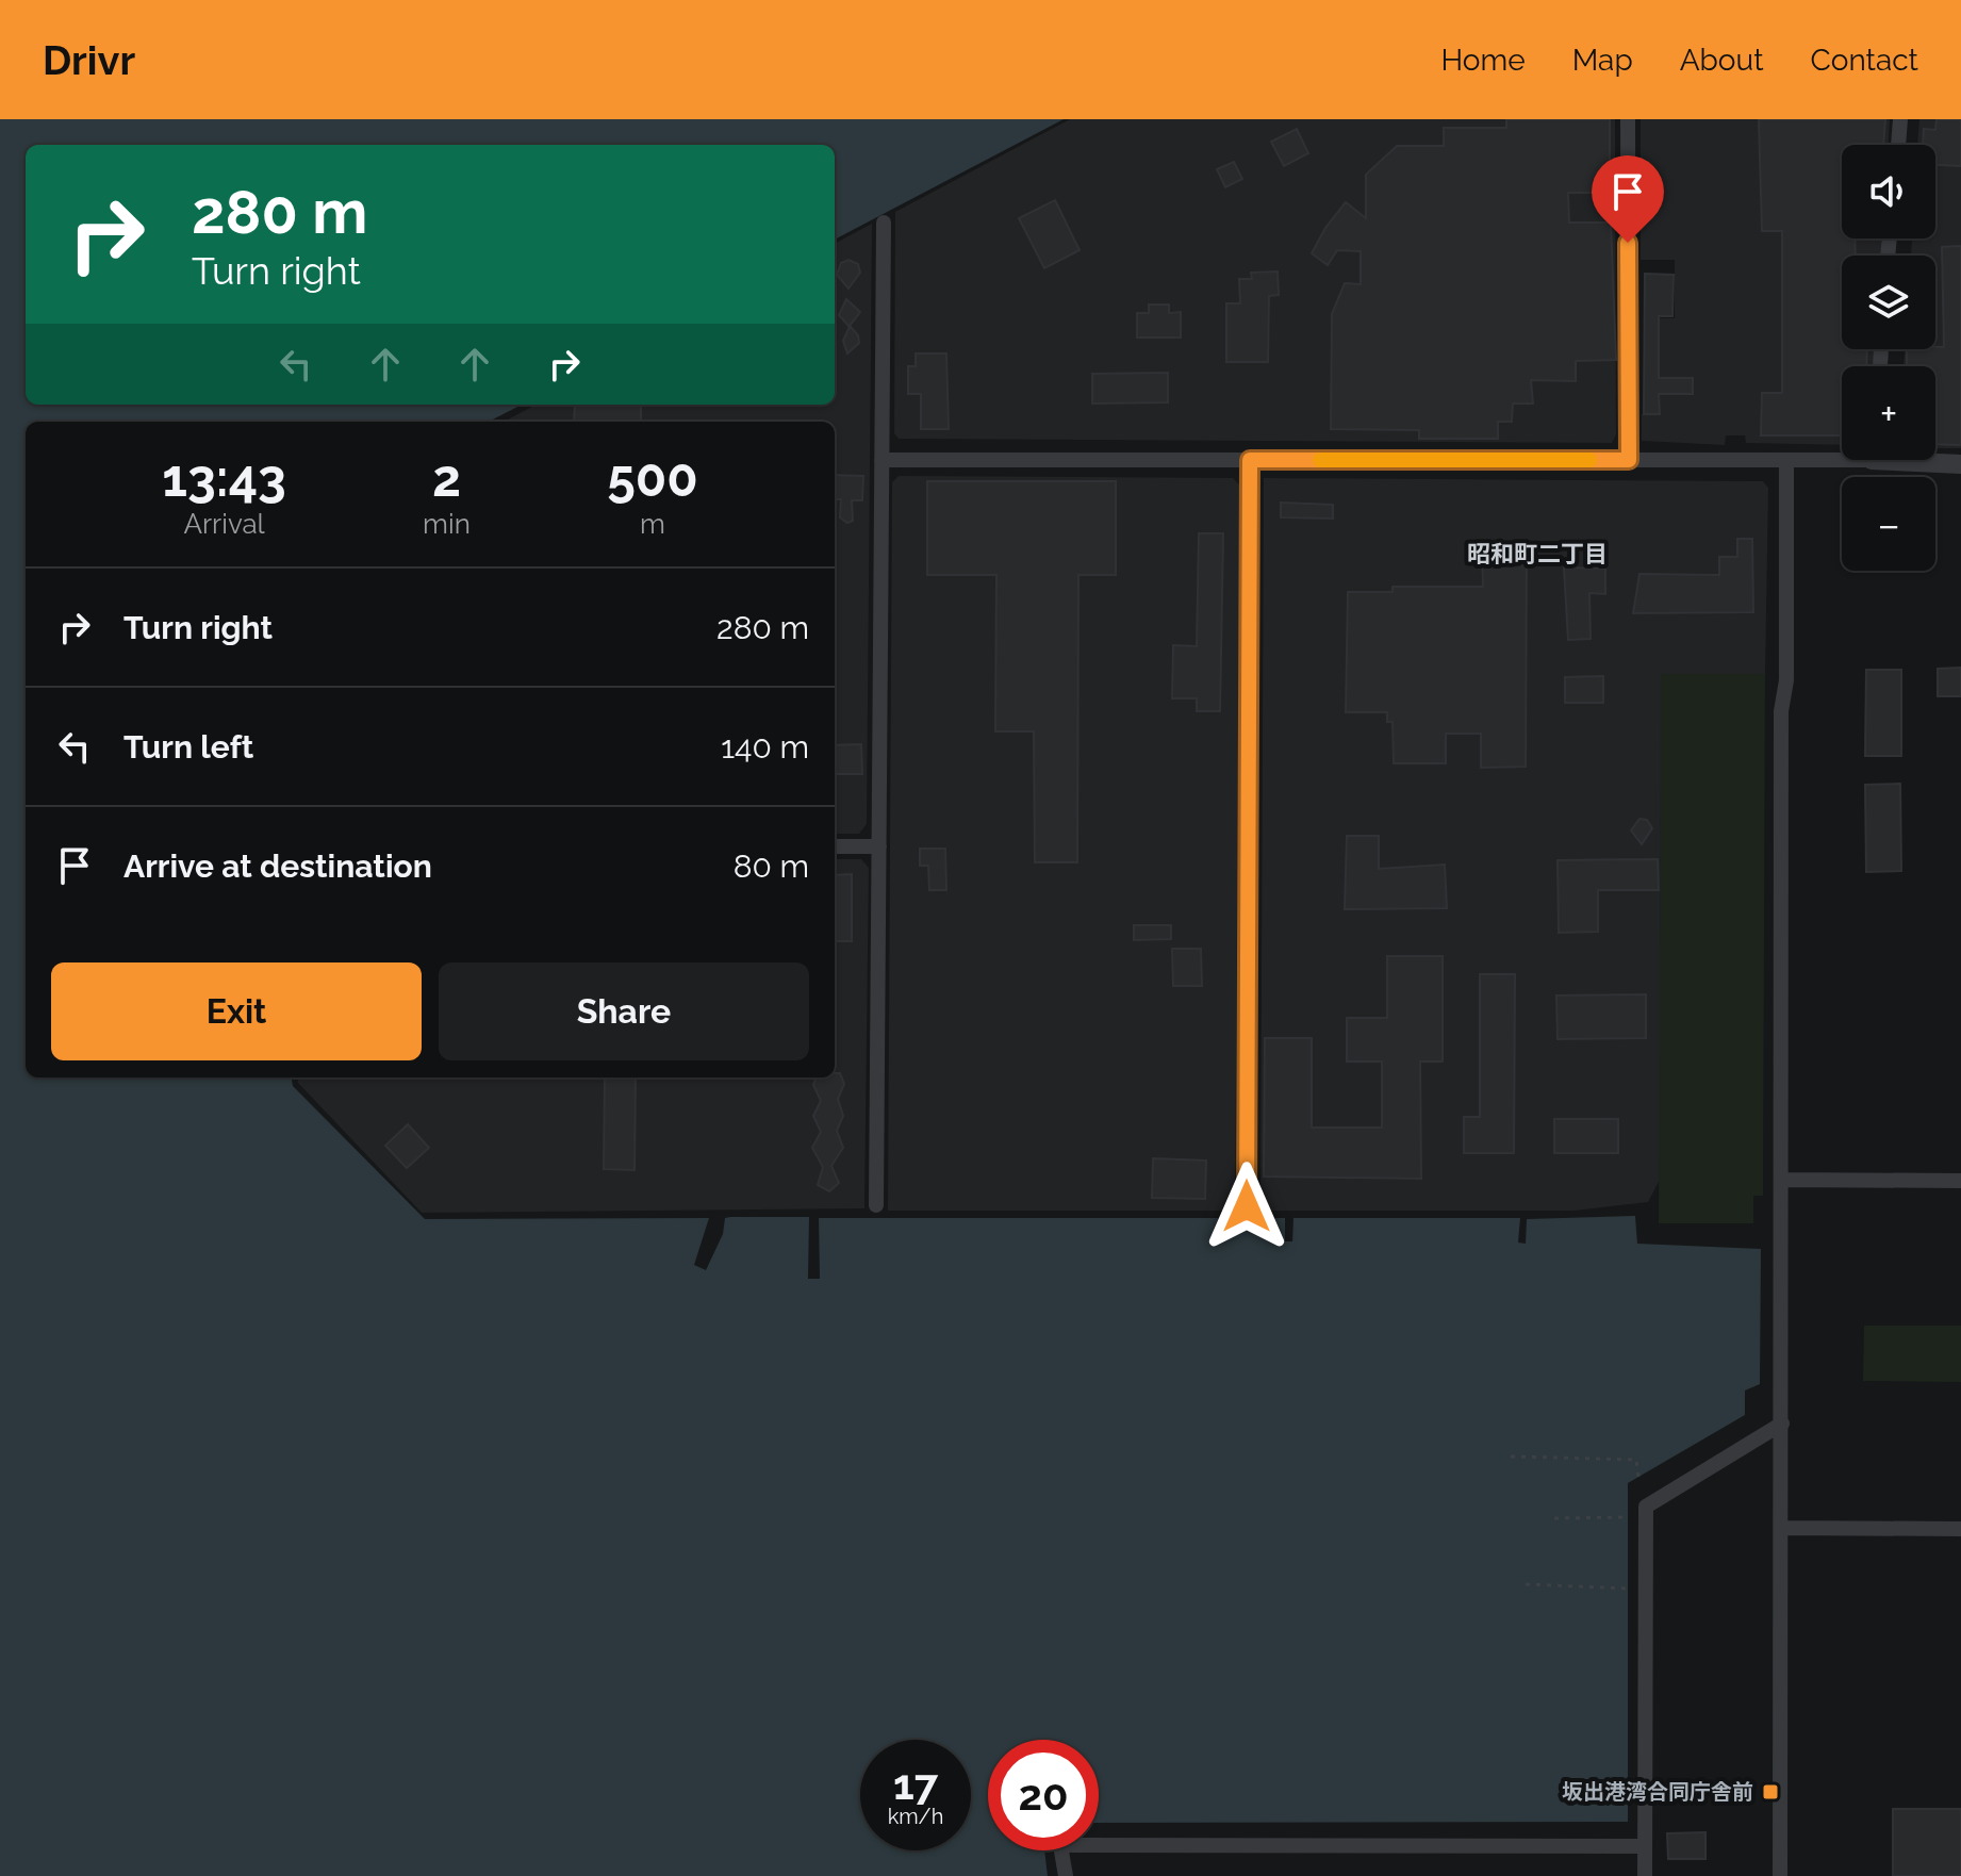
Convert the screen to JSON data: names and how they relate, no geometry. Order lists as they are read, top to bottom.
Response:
{
  "districts": ["昭和町二丁目"],
  "places": {
    "transit": ["坂出港湾合同庁舎前"]
  },
  "page": {
    "header": "Drivr",
    "nav": [
      "Home",
      "Map",
      "About",
      "Contact"
    ],
    "map_buttons": ["+", "−"],
    "turn": ["280 m", "Turn right"],
    "eta": [
      "13:43",
      "Arrival",
      "2",
      "min",
      "500",
      "m"
    ],
    "list": [
      {
        "name": "Turn right",
        "value": "280 m"
      },
      {
        "name": "Turn left",
        "value": "140 m"
      },
      {
        "name": "Arrive at destination",
        "value": "80 m"
      }
    ],
    "buttons": ["Exit", "Share"],
    "speed": "17 km/h",
    "limit": "20"
  }
}
